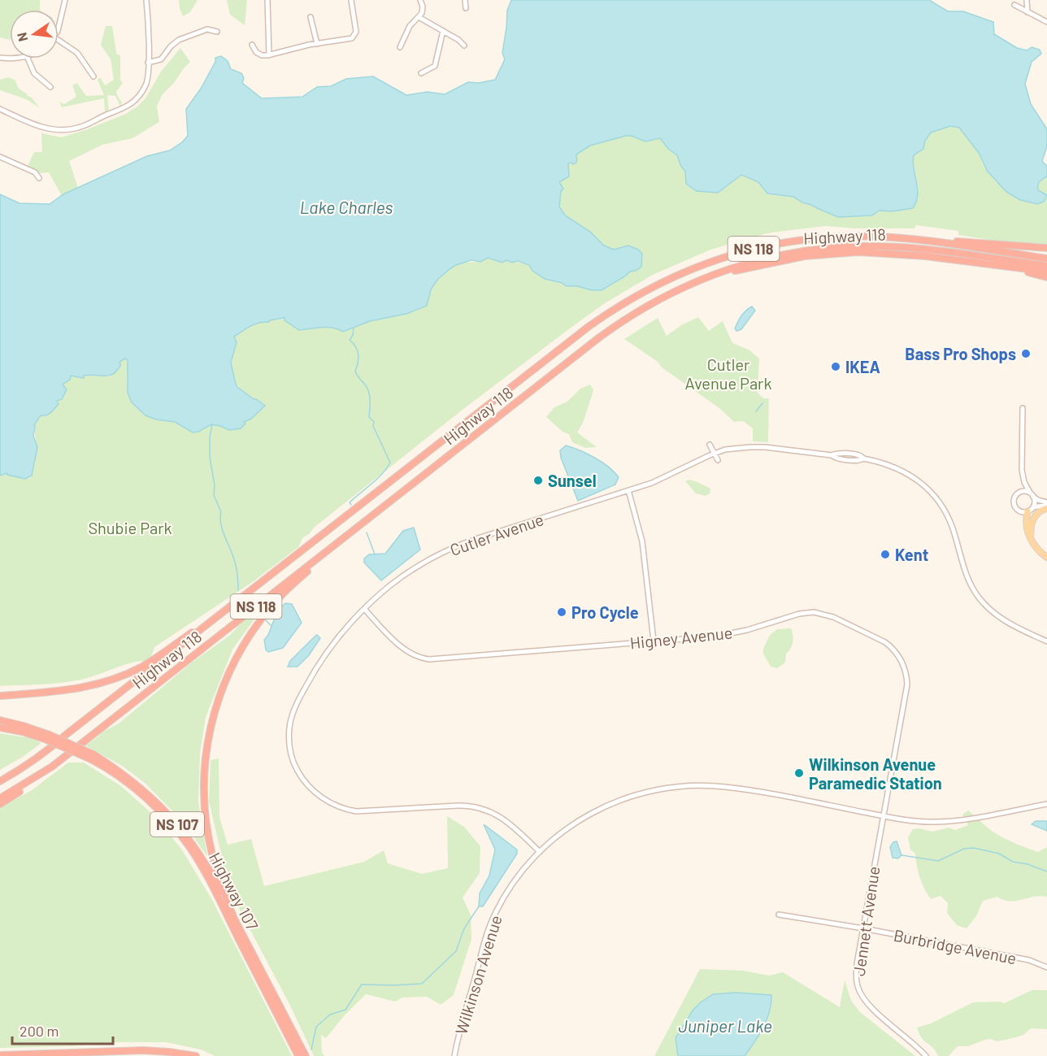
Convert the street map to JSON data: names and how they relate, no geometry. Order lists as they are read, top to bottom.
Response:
{
  "streets": {
    "highway": [
      "Highway 118",
      "NS 118",
      "NS 107",
      "Highway 107"
    ],
    "street": [
      "Cutler Avenue",
      "Higney Avenue",
      "Jennett Avenue",
      "Burbridge Avenue",
      "Wilkinson Avenue"
    ]
  },
  "crossings": [
    ["Cutler Avenue", "Higney Avenue"],
    ["Cutler Avenue", "Wilkinson Avenue"],
    ["Higney Avenue", "Jennett Avenue"],
    ["Higney Avenue", "Wilkinson Avenue"],
    ["Jennett Avenue", "Burbridge Avenue"],
    ["Jennett Avenue", "Wilkinson Avenue"]
  ],
  "water": ["Lake Charles", "Juniper Lake"],
  "parks": ["Cutler Avenue Park", "Shubie Park"],
  "places": [
    "Bass Pro Shops",
    "IKEA",
    "Sunsel",
    "Kent",
    "Pro Cycle",
    "Wilkinson Avenue Paramedic Station"
  ],
  "scale_bar": "200 m",
  "north": "left"
}
